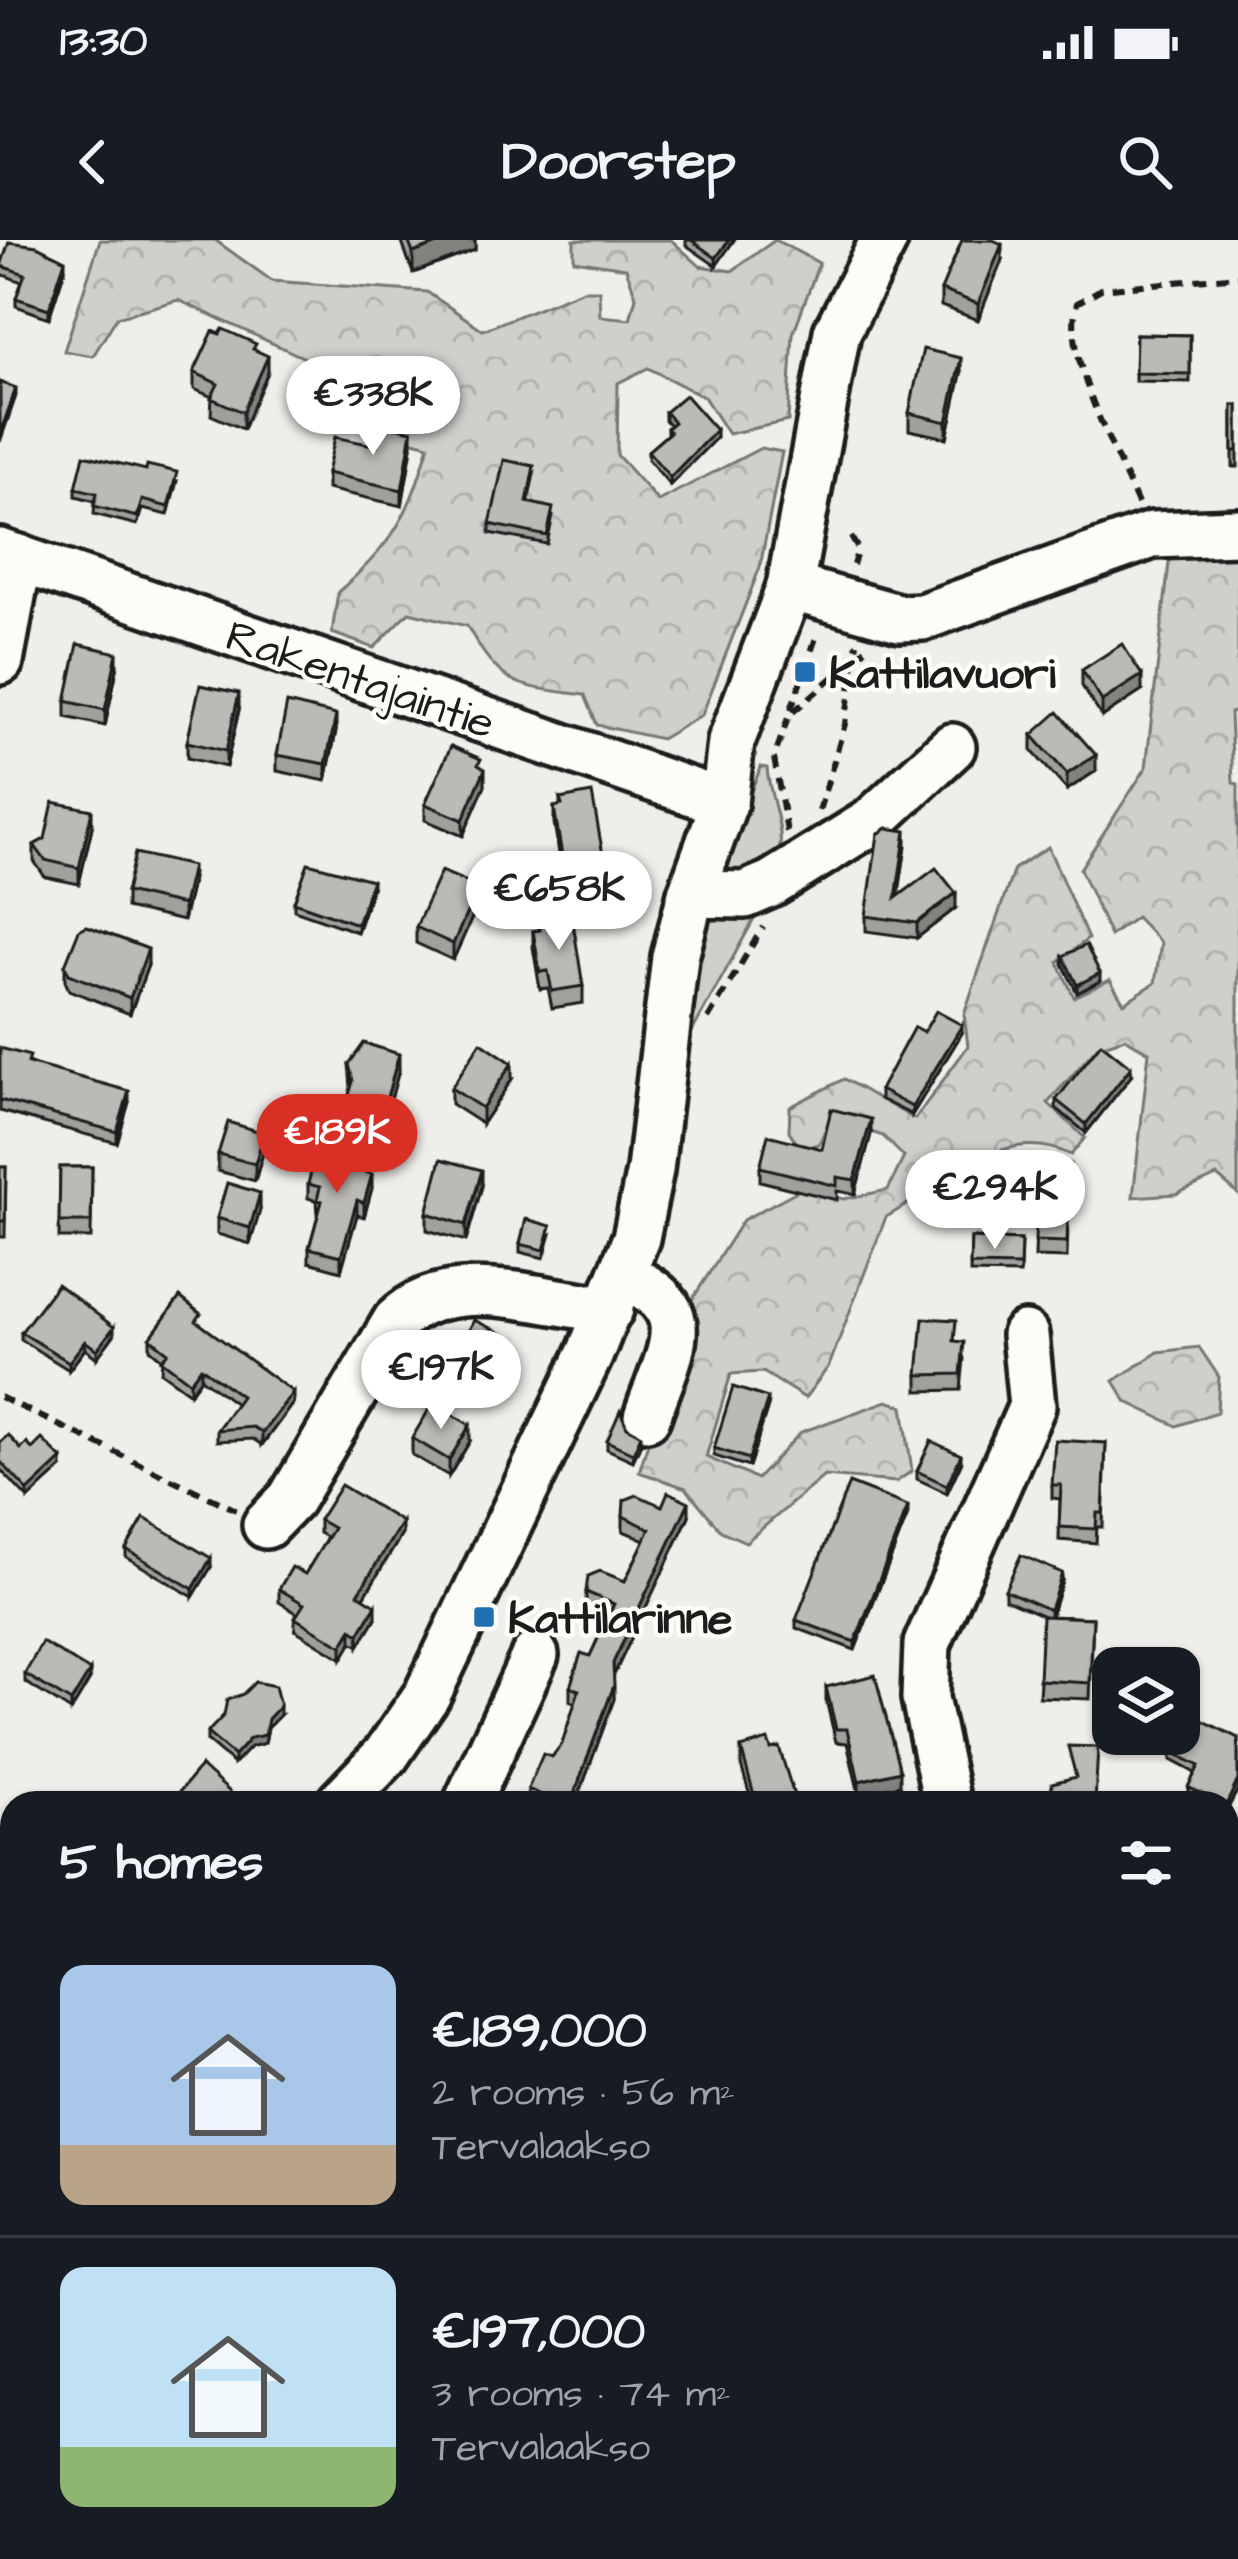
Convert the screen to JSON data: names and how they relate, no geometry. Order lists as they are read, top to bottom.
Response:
{
  "streets": {
    "street": ["Rakentajaintie"]
  },
  "places": {
    "transit": ["Kattilavuori", "Kattilarinne"]
  },
  "page": {
    "status": "13:30",
    "header": "Doorstep",
    "price": [
      "€338K",
      "€658K",
      "€189K",
      "€294K",
      "€197K"
    ],
    "heading": "5 homes",
    "list": [
      {
        "name": "€189,000",
        "note": "2 rooms · 56 m² · Tervalaakso"
      },
      {
        "name": "€197,000",
        "note": "3 rooms · 74 m² · Tervalaakso"
      }
    ]
  }
}
